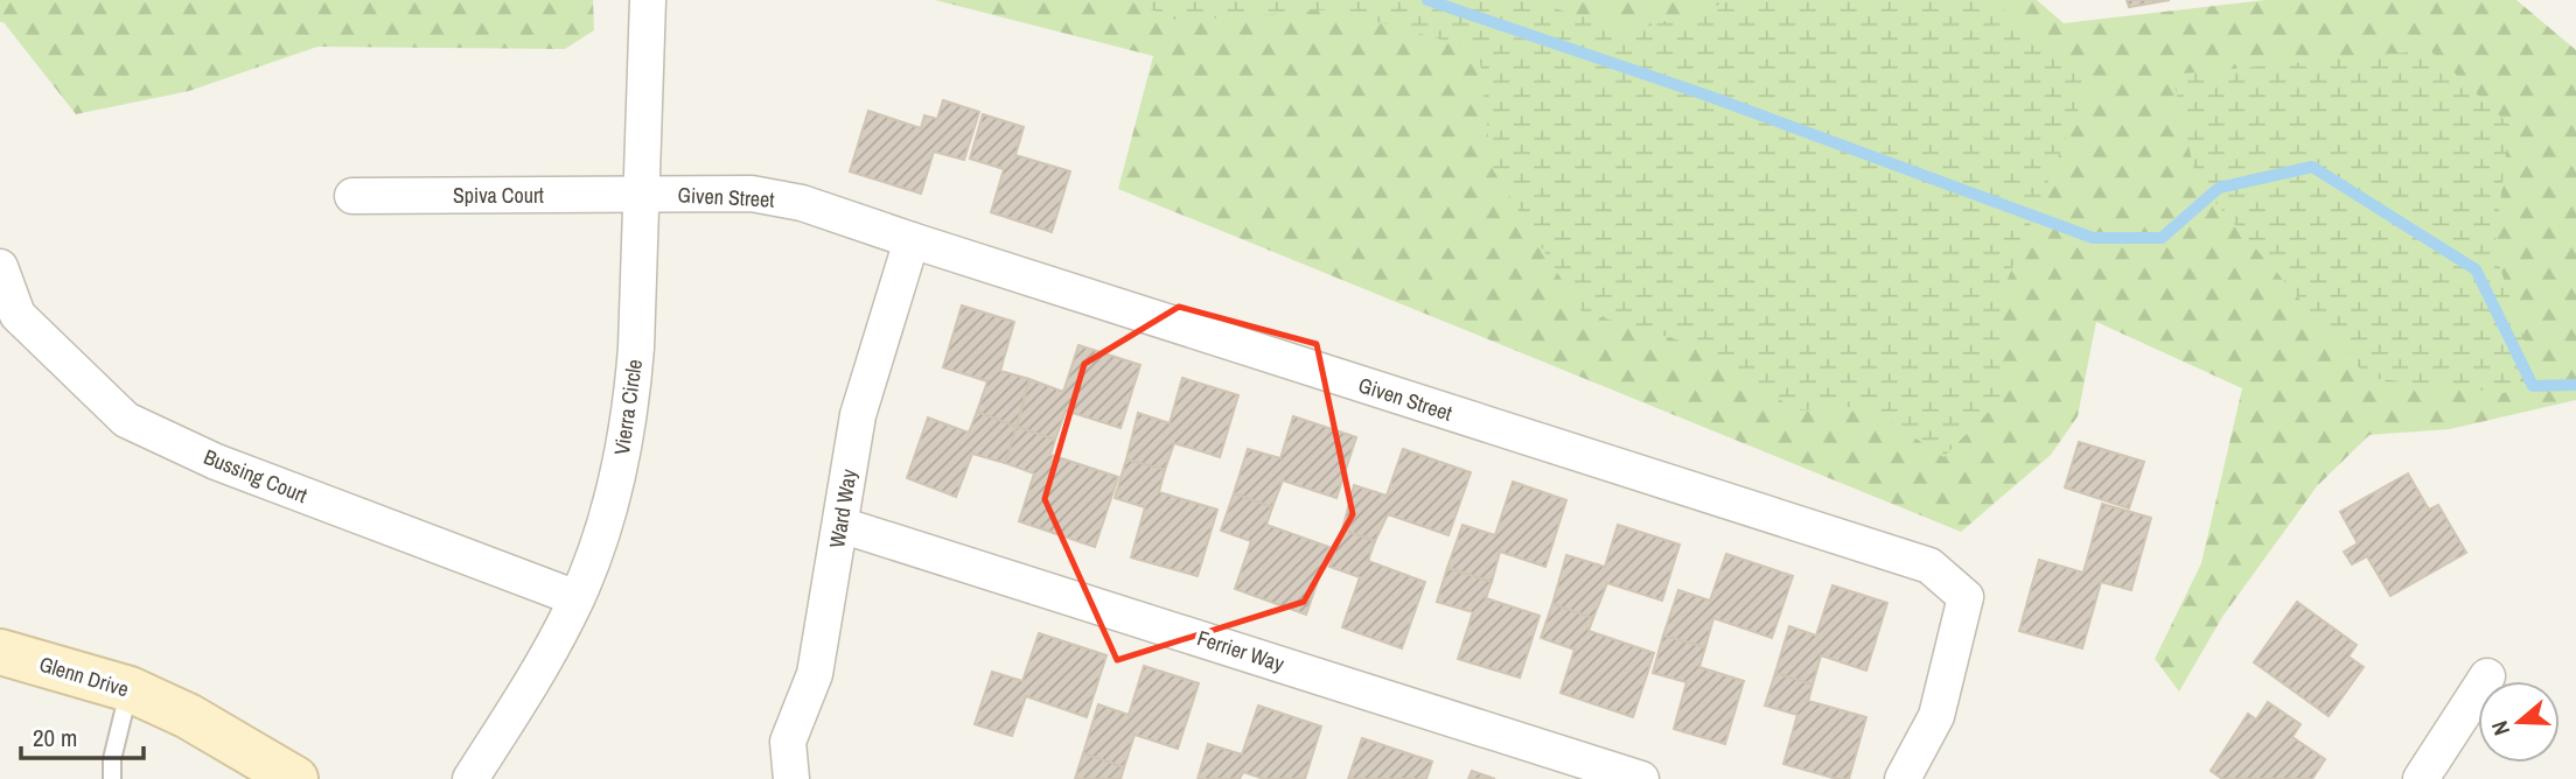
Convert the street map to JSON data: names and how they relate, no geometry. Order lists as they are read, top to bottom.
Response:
{
  "streets": {
    "street": [
      "Spiva Court",
      "Given Street",
      "Vierra Circle",
      "Bussing Court",
      "Ward Way",
      "Ferrier Way",
      "Glenn Drive"
    ]
  },
  "crossings": [
    ["Spiva Court", "Given Street"],
    ["Spiva Court", "Vierra Circle"],
    ["Given Street", "Vierra Circle"],
    ["Given Street", "Ward Way"],
    ["Vierra Circle", "Bussing Court"],
    ["Ward Way", "Ferrier Way"]
  ],
  "scale_bar": "20 m",
  "north": "left"
}
